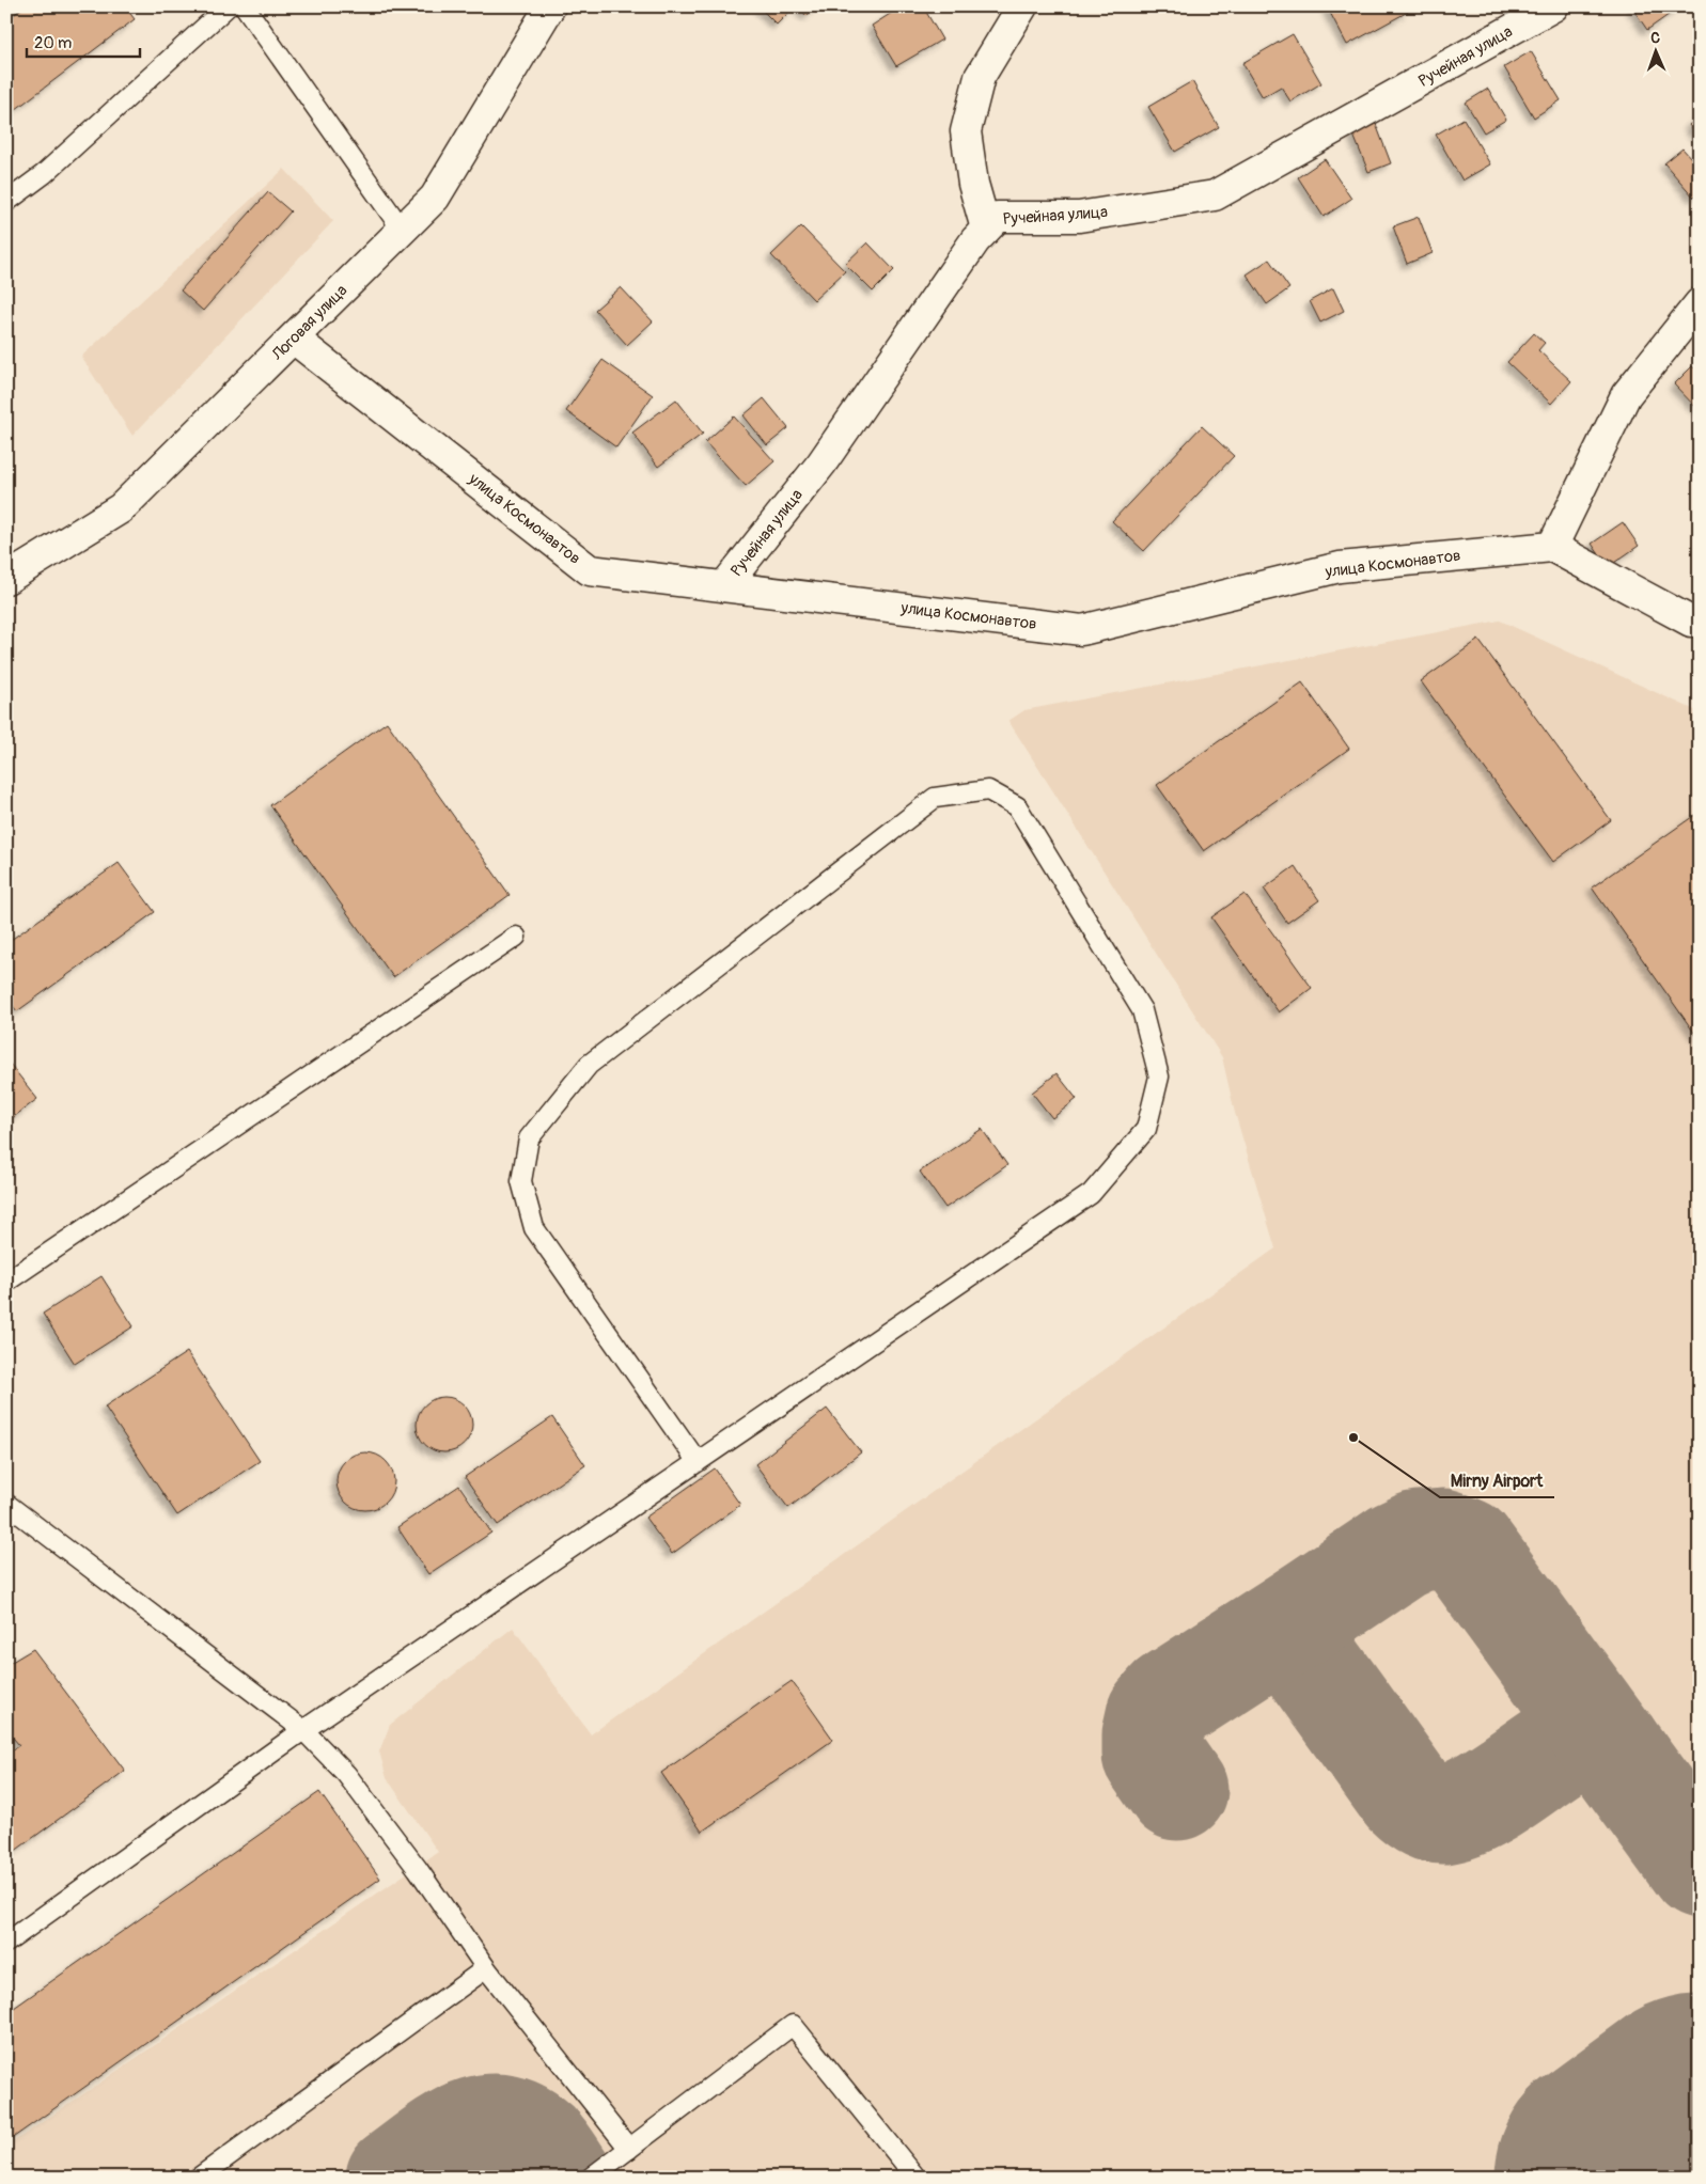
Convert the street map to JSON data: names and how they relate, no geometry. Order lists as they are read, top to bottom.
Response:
{
  "streets": {
    "street": ["Ручейная улица", "Логовая улица", "улица Космонавтов"]
  },
  "crossings": [
    ["Ручейная улица", "улица Космонавтов"],
    ["Логовая улица", "улица Космонавтов"]
  ],
  "places": ["Mirny Airport"],
  "scale_bar": "20 m",
  "north": "top"
}
